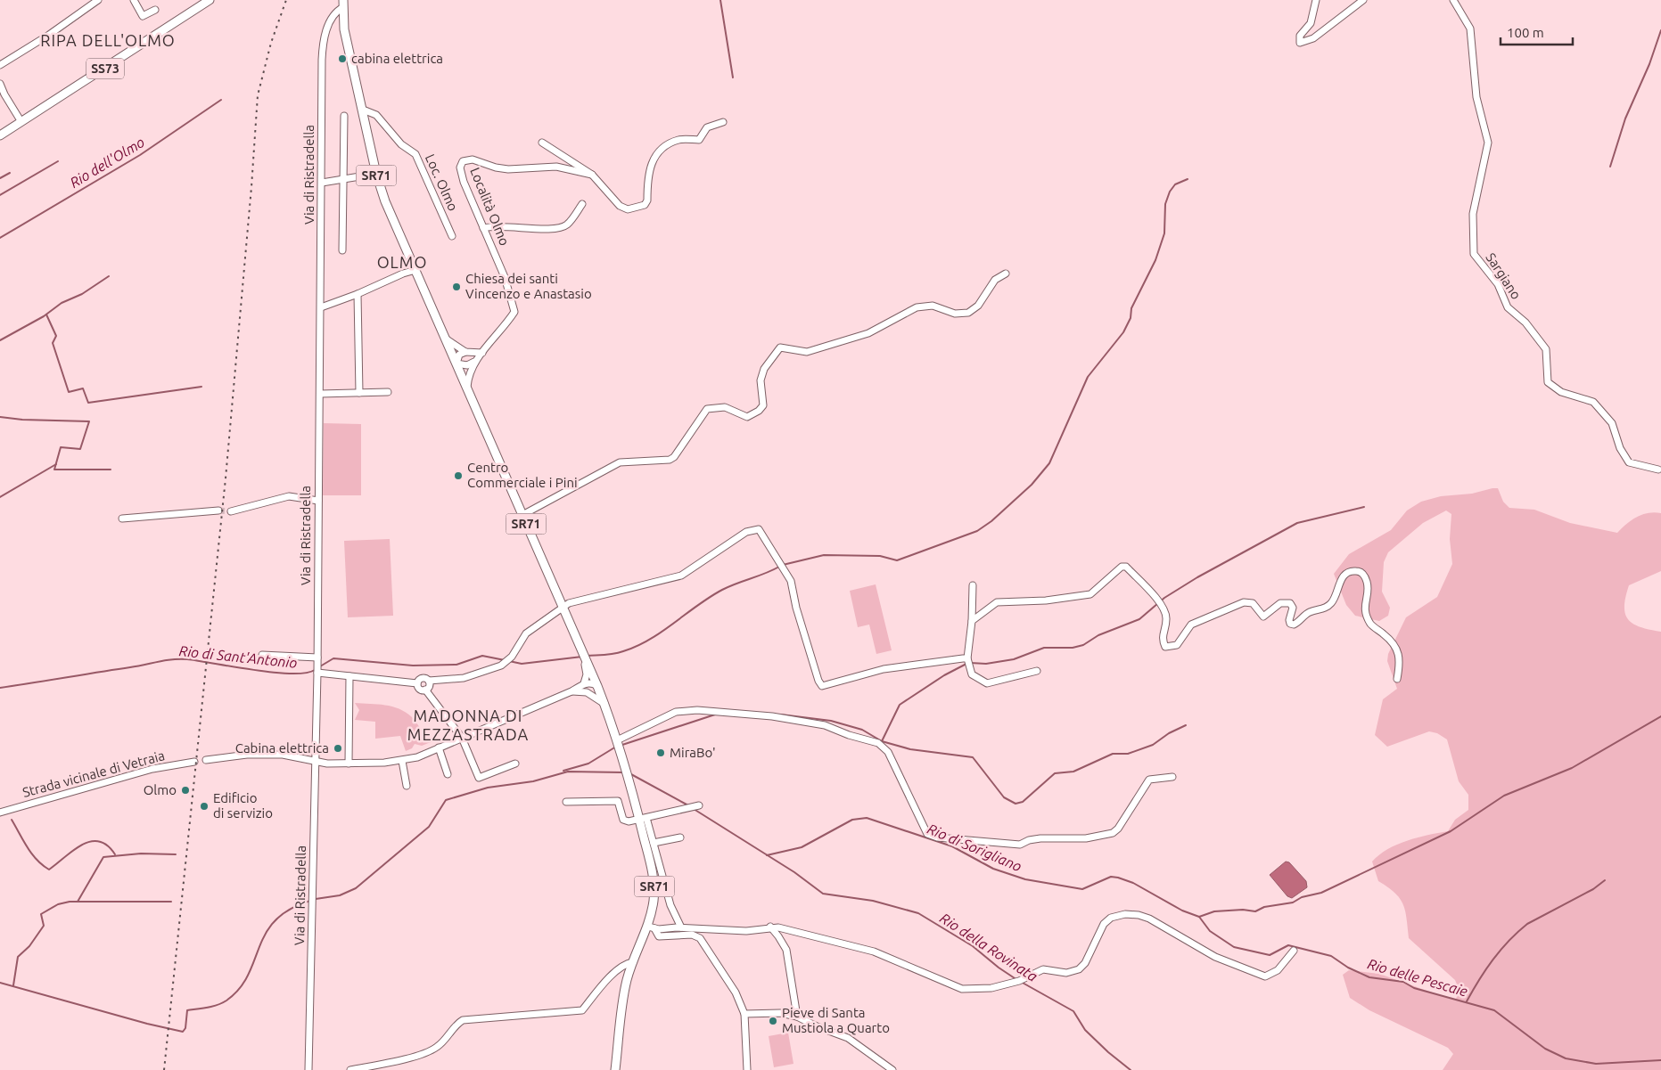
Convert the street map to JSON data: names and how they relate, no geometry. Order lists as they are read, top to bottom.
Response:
{
  "streets": {
    "main road": ["SS73", "SR71"],
    "street": [
      "Via di Ristradella",
      "Loc. Olmo",
      "Località Olmo",
      "Sargiano",
      "Strada vicinale di Vetraia"
    ]
  },
  "crossings": [
    ["Via di Ristradella", "SR71"],
    ["SR71", "Loc. Olmo"]
  ],
  "districts": ["RIPA DELL'OLMO", "OLMO", "MADONNA DI MEZZASTRADA"],
  "water": [
    "Rio dell'Olmo",
    "Rio di Sant'Antonio",
    "Rio di Sorigliano",
    "Rio della Rovinata",
    "Rio delle Pescaie"
  ],
  "places": [
    "cabina elettrica",
    "Chiesa dei santi Vincenzo e Anastasio",
    "Centro Commerciale i Pini",
    "Cabina elettrica",
    "MiraBo'",
    "Olmo",
    "Edificio di servizio",
    "Pieve di Santa Mustiola a Quarto"
  ],
  "scale_bar": "100 m"
}
